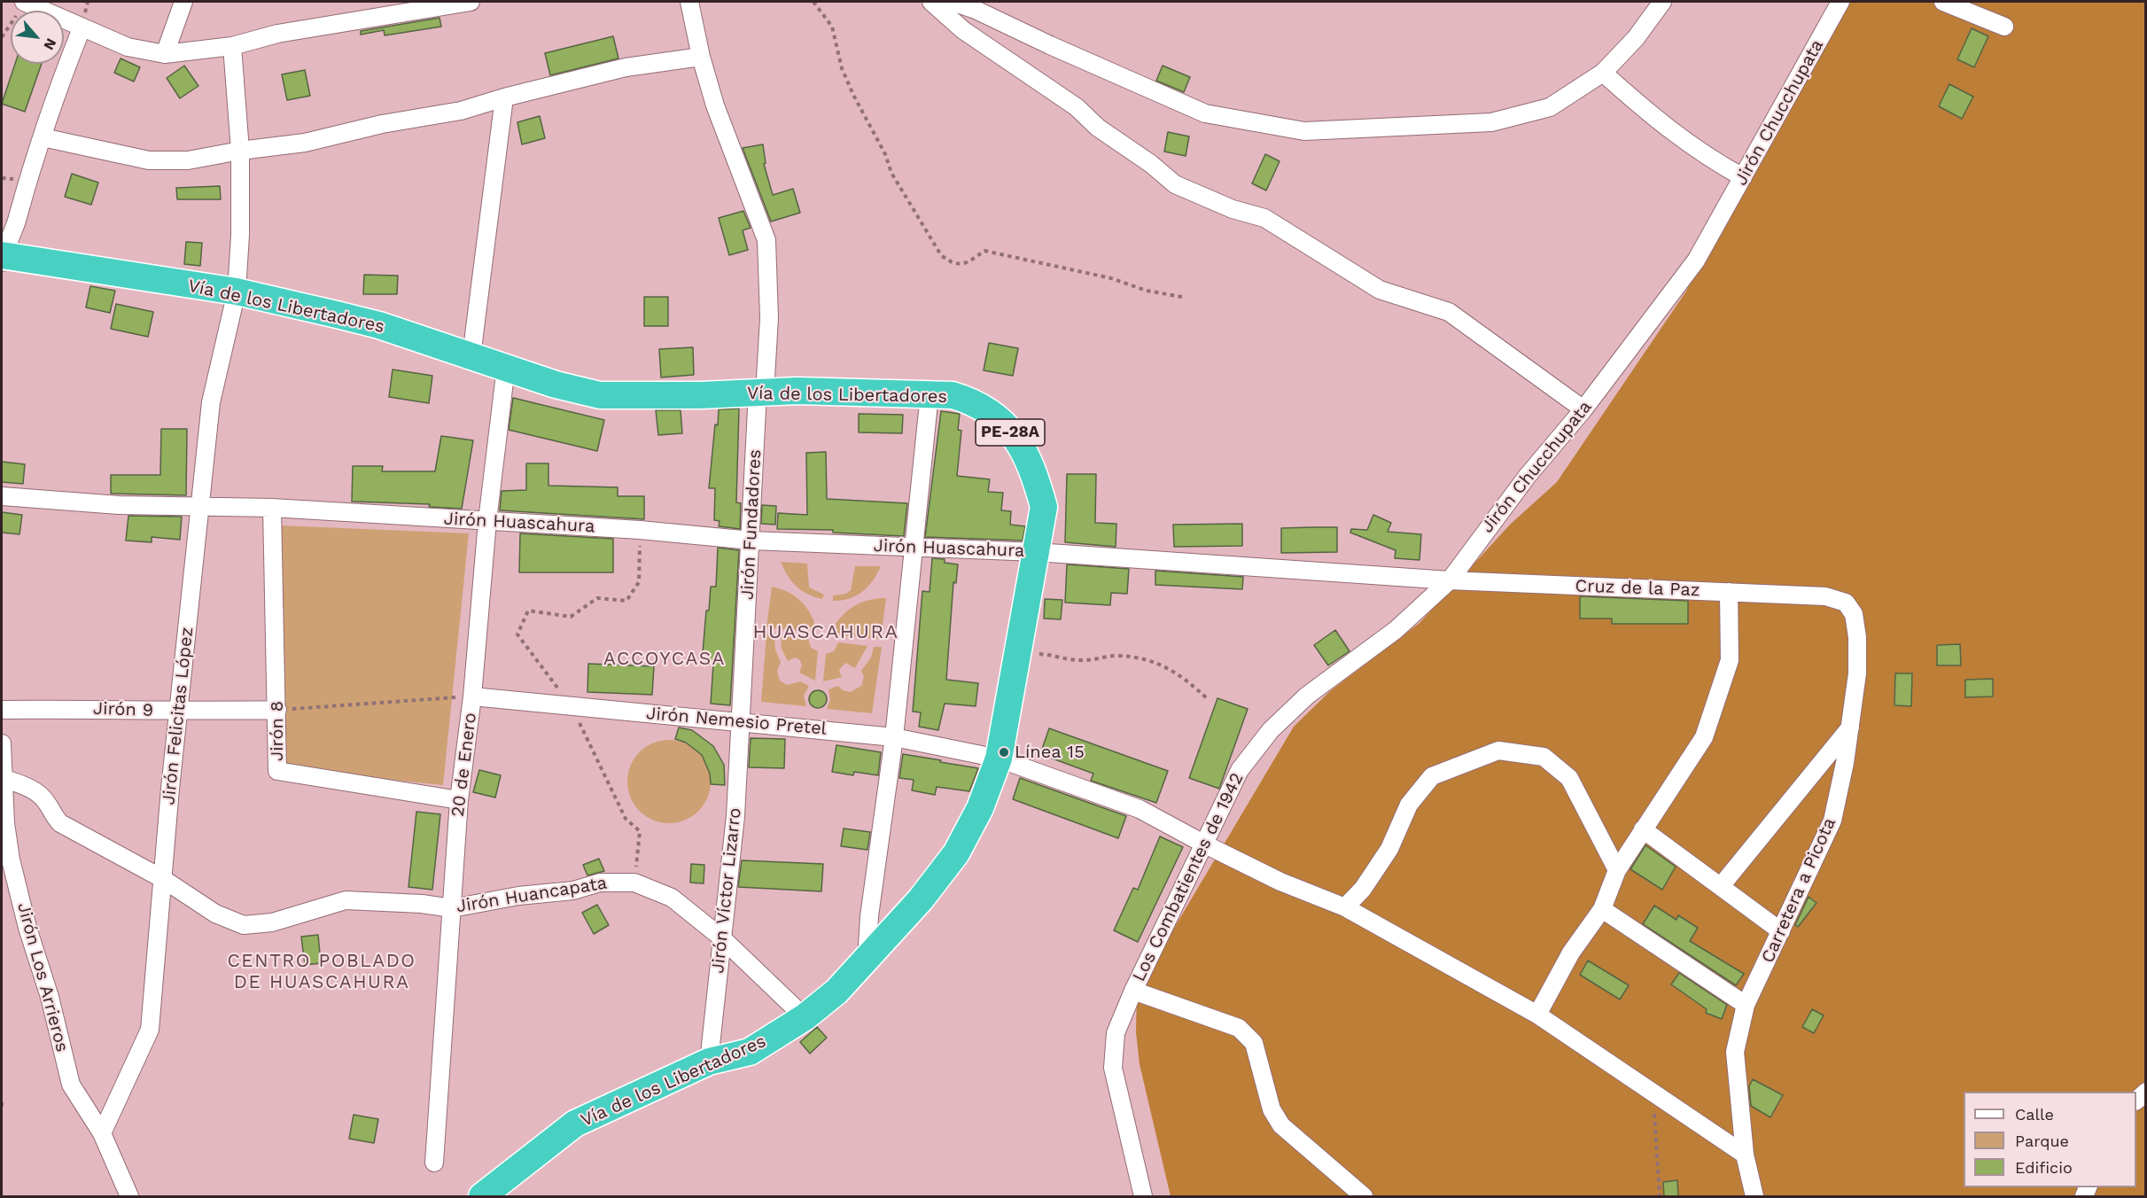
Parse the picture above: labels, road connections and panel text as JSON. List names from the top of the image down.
{
  "streets": {
    "highway": ["Vía de los Libertadores", "PE-28A"],
    "street": [
      "Jirón Chucchupata",
      "Jirón Huascahura",
      "Jirón Fundadores",
      "Cruz de la Paz",
      "Jirón 9",
      "Jirón Felicitas López",
      "Jirón Nemesio Pretel",
      "Jirón 8",
      "20 de Enero",
      "Los Combatientes de 1942",
      "Jirón Víctor Lizarro",
      "Carretera a Picota",
      "Jirón Huancapata",
      "Jirón Los Arrieros"
    ]
  },
  "crossings": [
    ["Jirón Chucchupata", "Cruz de la Paz"],
    ["Jirón Chucchupata", "Los Combatientes de 1942"],
    ["Vía de los Libertadores", "Jirón Huascahura"],
    ["Vía de los Libertadores", "Jirón Fundadores"],
    ["Vía de los Libertadores", "Jirón Felicitas López"],
    ["Vía de los Libertadores", "Jirón Nemesio Pretel"],
    ["Vía de los Libertadores", "20 de Enero"],
    ["Vía de los Libertadores", "Jirón Víctor Lizarro"],
    ["Vía de los Libertadores", "Jirón Huancapata"],
    ["Jirón Huascahura", "Jirón Fundadores"],
    ["Jirón Huascahura", "Jirón Felicitas López"],
    ["Jirón Huascahura", "Jirón 8"],
    ["Jirón Huascahura", "20 de Enero"],
    ["Jirón Fundadores", "Jirón Nemesio Pretel"],
    ["Jirón Fundadores", "Jirón Víctor Lizarro"],
    ["Cruz de la Paz", "Los Combatientes de 1942"],
    ["Cruz de la Paz", "Carretera a Picota"],
    ["Jirón 9", "Jirón Felicitas López"],
    ["Jirón 9", "Jirón 8"],
    ["Jirón Felicitas López", "Jirón Huancapata"],
    ["Jirón Felicitas López", "Jirón Los Arrieros"],
    ["Jirón Nemesio Pretel", "20 de Enero"],
    ["Jirón Nemesio Pretel", "Los Combatientes de 1942"],
    ["Jirón Nemesio Pretel", "Jirón Víctor Lizarro"],
    ["Jirón Nemesio Pretel", "Carretera a Picota"],
    ["Jirón 8", "20 de Enero"],
    ["20 de Enero", "Jirón Huancapata"],
    ["Jirón Víctor Lizarro", "Jirón Huancapata"],
    ["Jirón Huancapata", "Jirón Los Arrieros"]
  ],
  "districts": ["HUASCAHURA", "ACCOYCASA", "CENTRO POBLADO DE HUASCAHURA"],
  "places": ["Línea 15"],
  "legend": ["Calle", "Parque", "Edificio"],
  "north": "bottom right"
}
